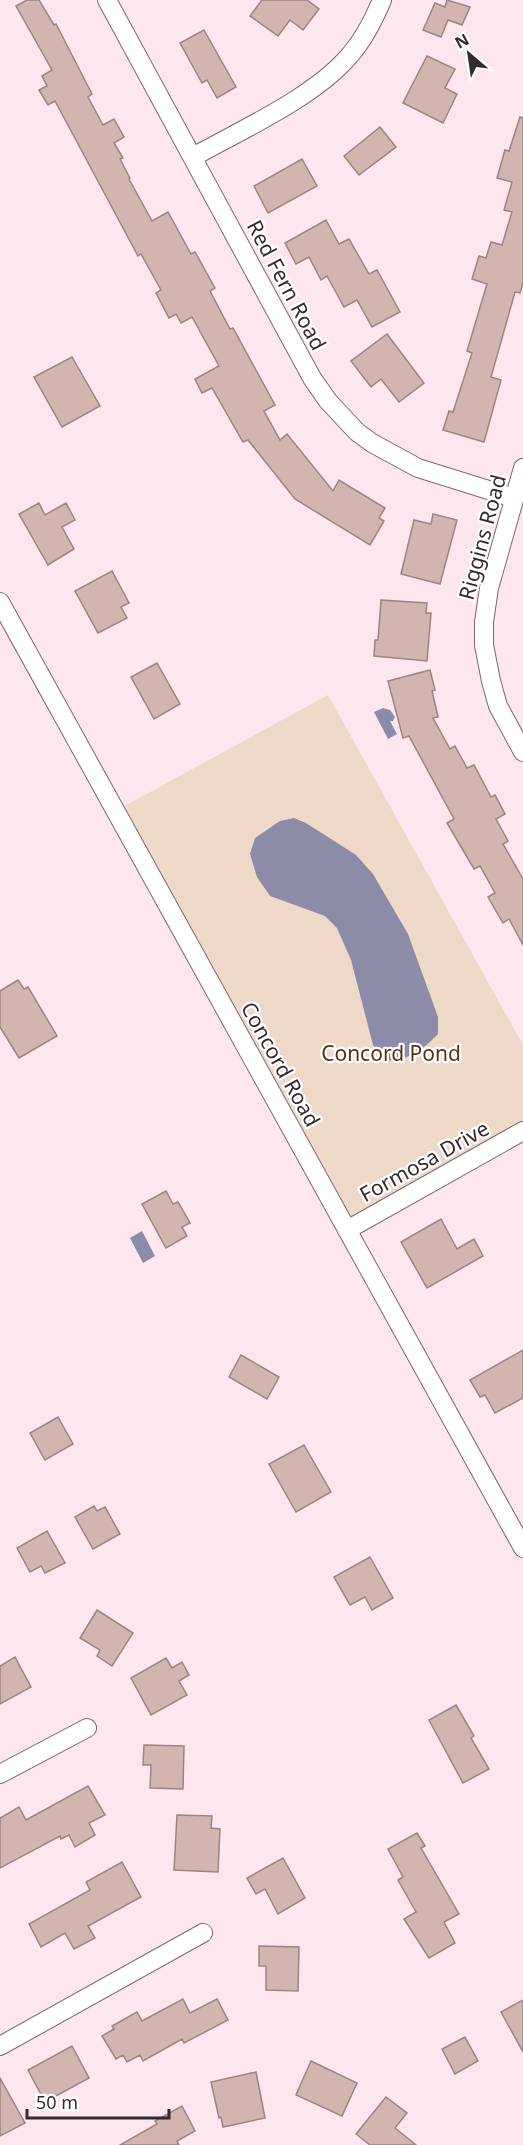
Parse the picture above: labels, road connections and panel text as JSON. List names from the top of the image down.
{
  "streets": {
    "street": [
      "Red Fern Road",
      "Riggins Road",
      "Concord Road",
      "Formosa Drive"
    ]
  },
  "crossings": [
    ["Red Fern Road", "Riggins Road"],
    ["Concord Road", "Formosa Drive"]
  ],
  "parks": ["Concord Pond"],
  "scale_bar": "50 m",
  "north": "top left"
}
